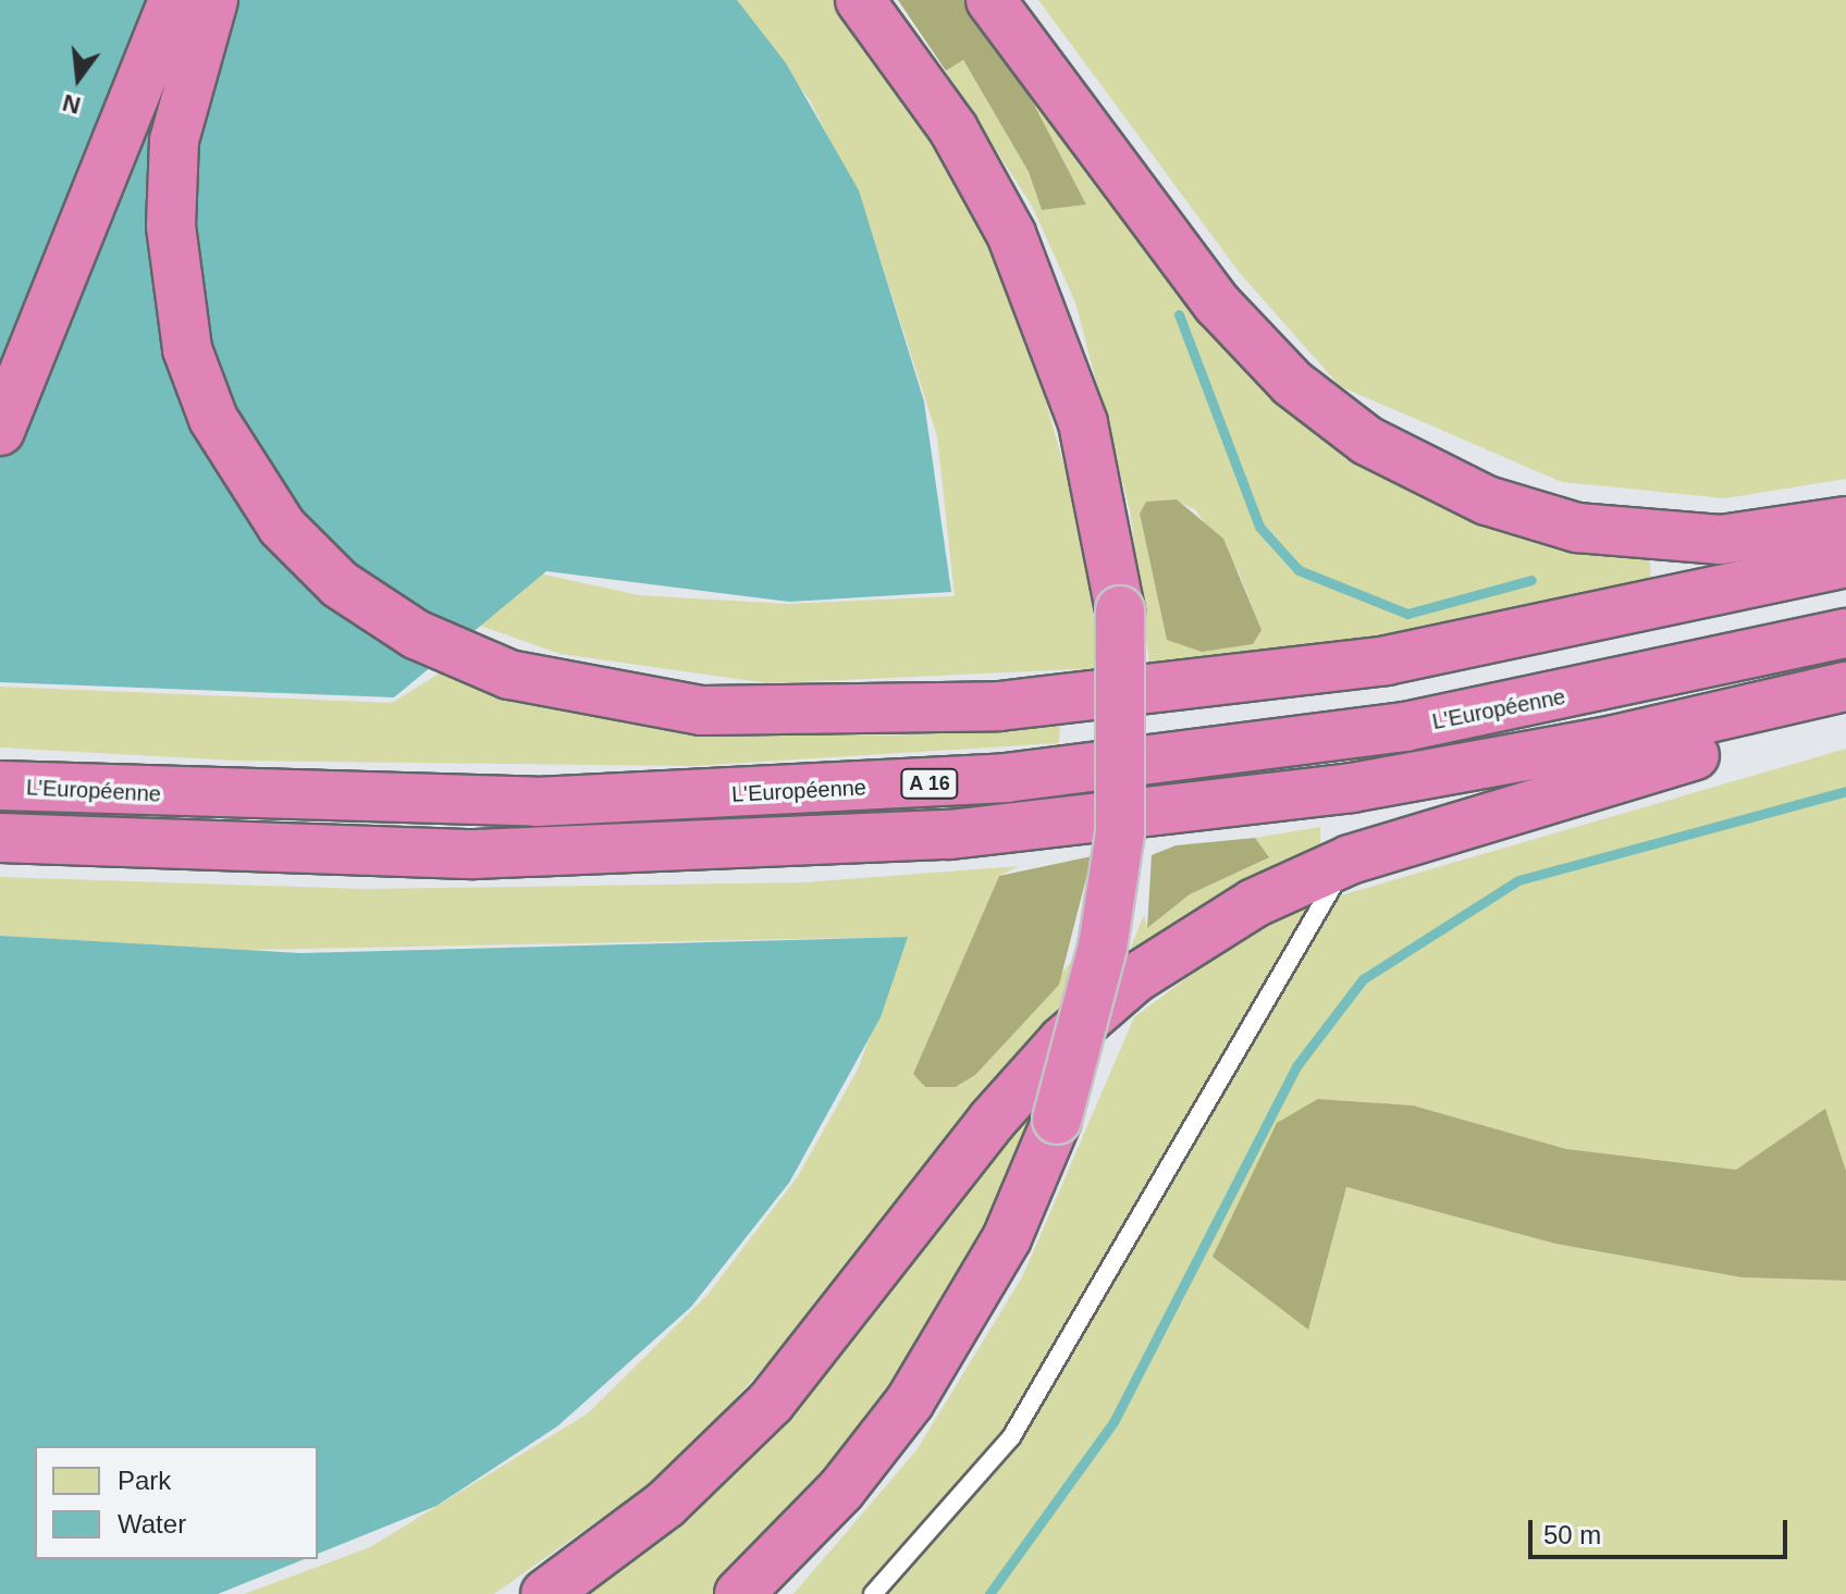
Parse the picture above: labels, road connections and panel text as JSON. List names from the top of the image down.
{
  "streets": {
    "highway": ["L'Européenne", "A 16"]
  },
  "legend": ["Park", "Water"],
  "scale_bar": "50 m",
  "north": "bottom"
}
